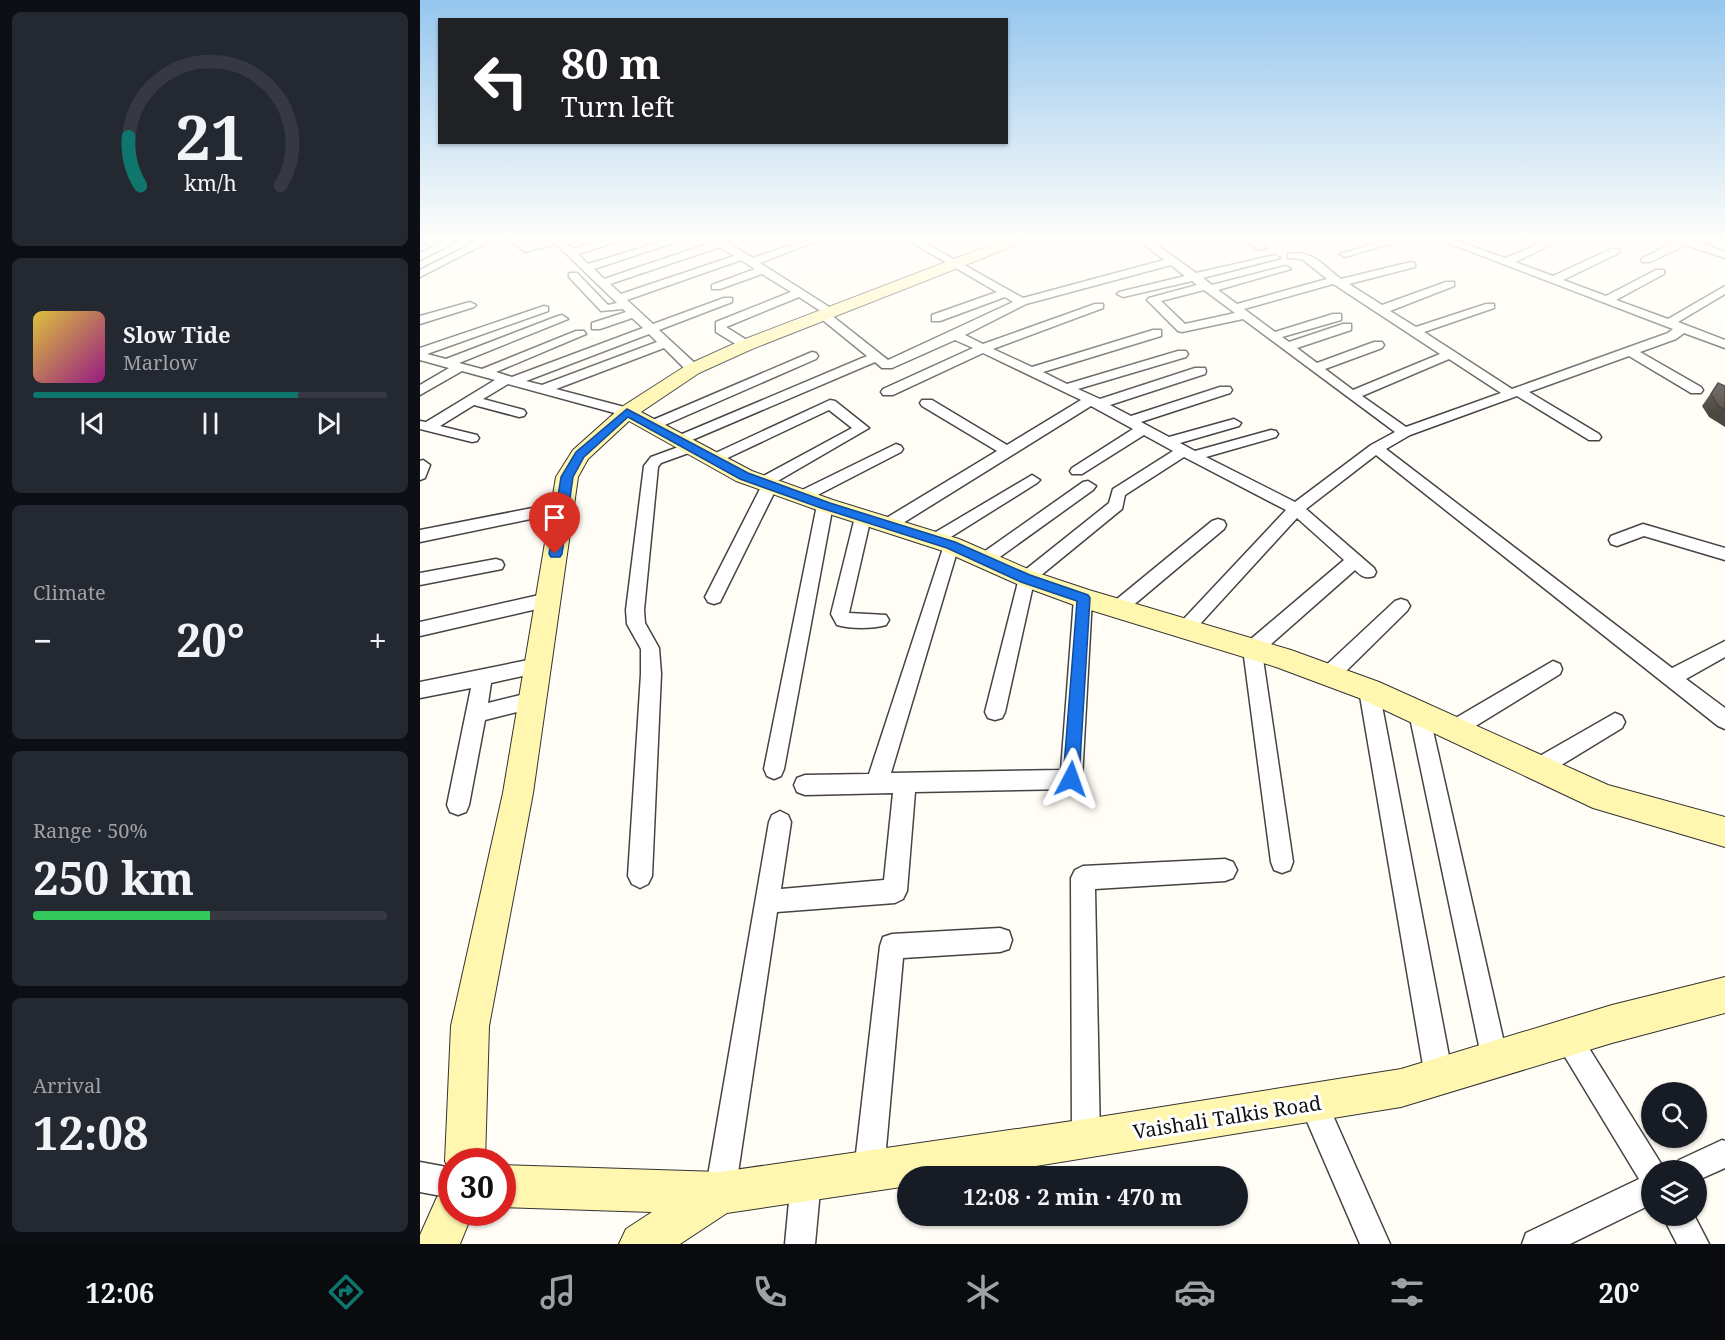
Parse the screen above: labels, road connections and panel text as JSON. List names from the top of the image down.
{
  "streets": {
    "main road": ["Vaishali Talkis Road"]
  },
  "page": {
    "turn": ["80 m", "Turn left"],
    "song": ["Slow Tide", "Marlow"],
    "tile": [
      "Climate",
      ["Range · 50%", "250 km"],
      ["Arrival", "12:08"]
    ],
    "heat": ["−", "20°", "+"],
    "limit": "30",
    "trip": "12:08 · 2 min · 470 m",
    "tabs": ["12:06", "20°"],
    "gauge": ["21", "km/h"]
  }
}
